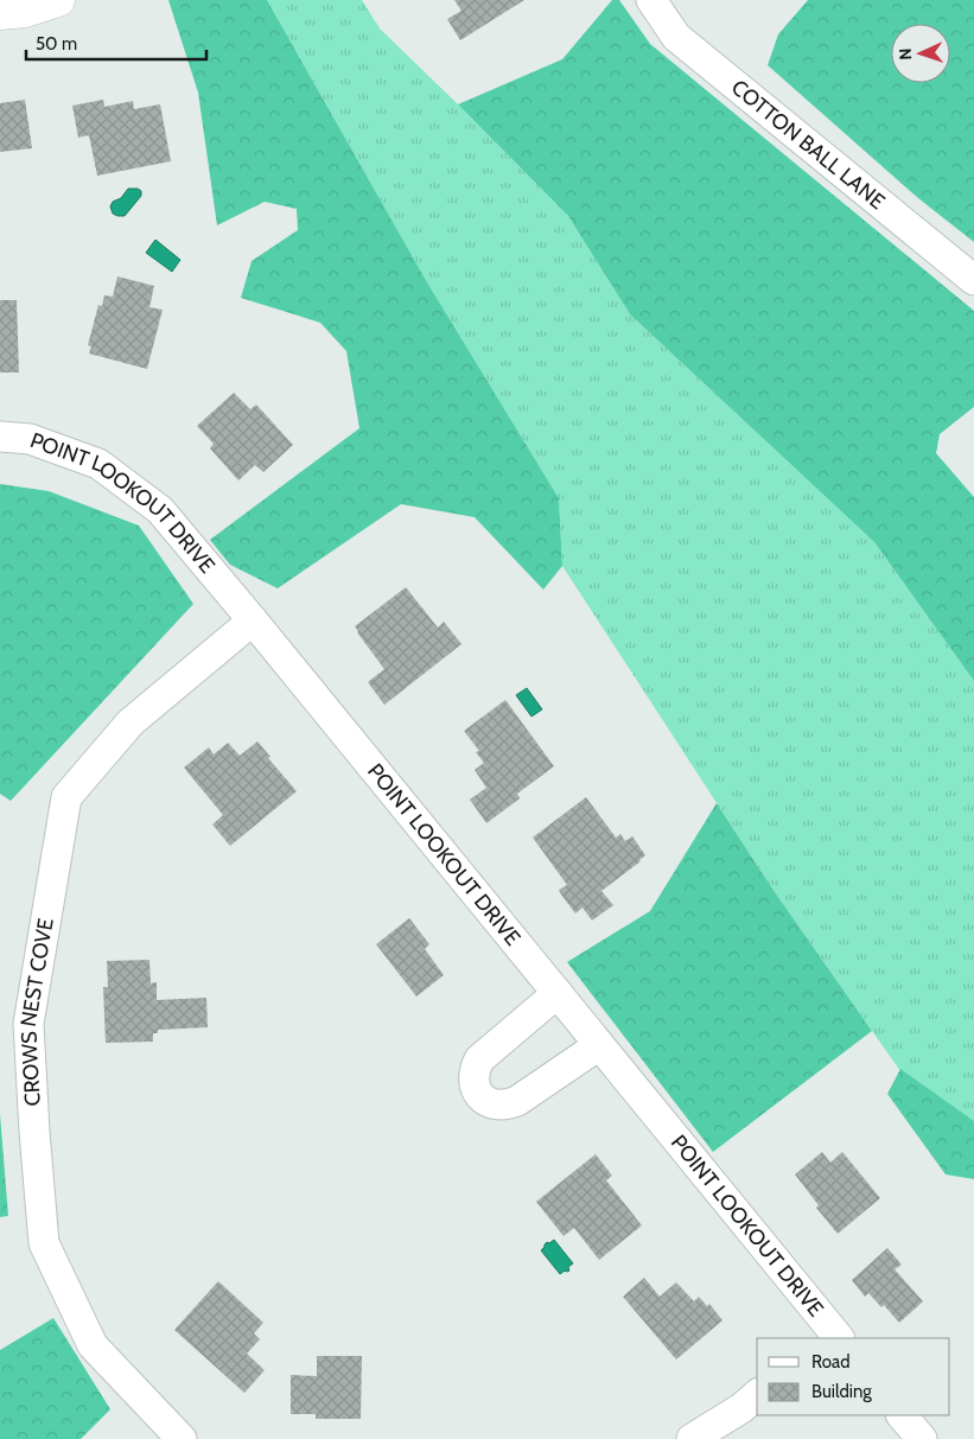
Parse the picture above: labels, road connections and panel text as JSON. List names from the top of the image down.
{
  "streets": {
    "street": ["COTTON BALL LANE", "POINT LOOKOUT DRIVE", "CROWS NEST COVE"]
  },
  "crossings": [
    ["POINT LOOKOUT DRIVE", "CROWS NEST COVE"]
  ],
  "legend": ["Road", "Building"],
  "scale_bar": "50 m",
  "north": "left"
}
